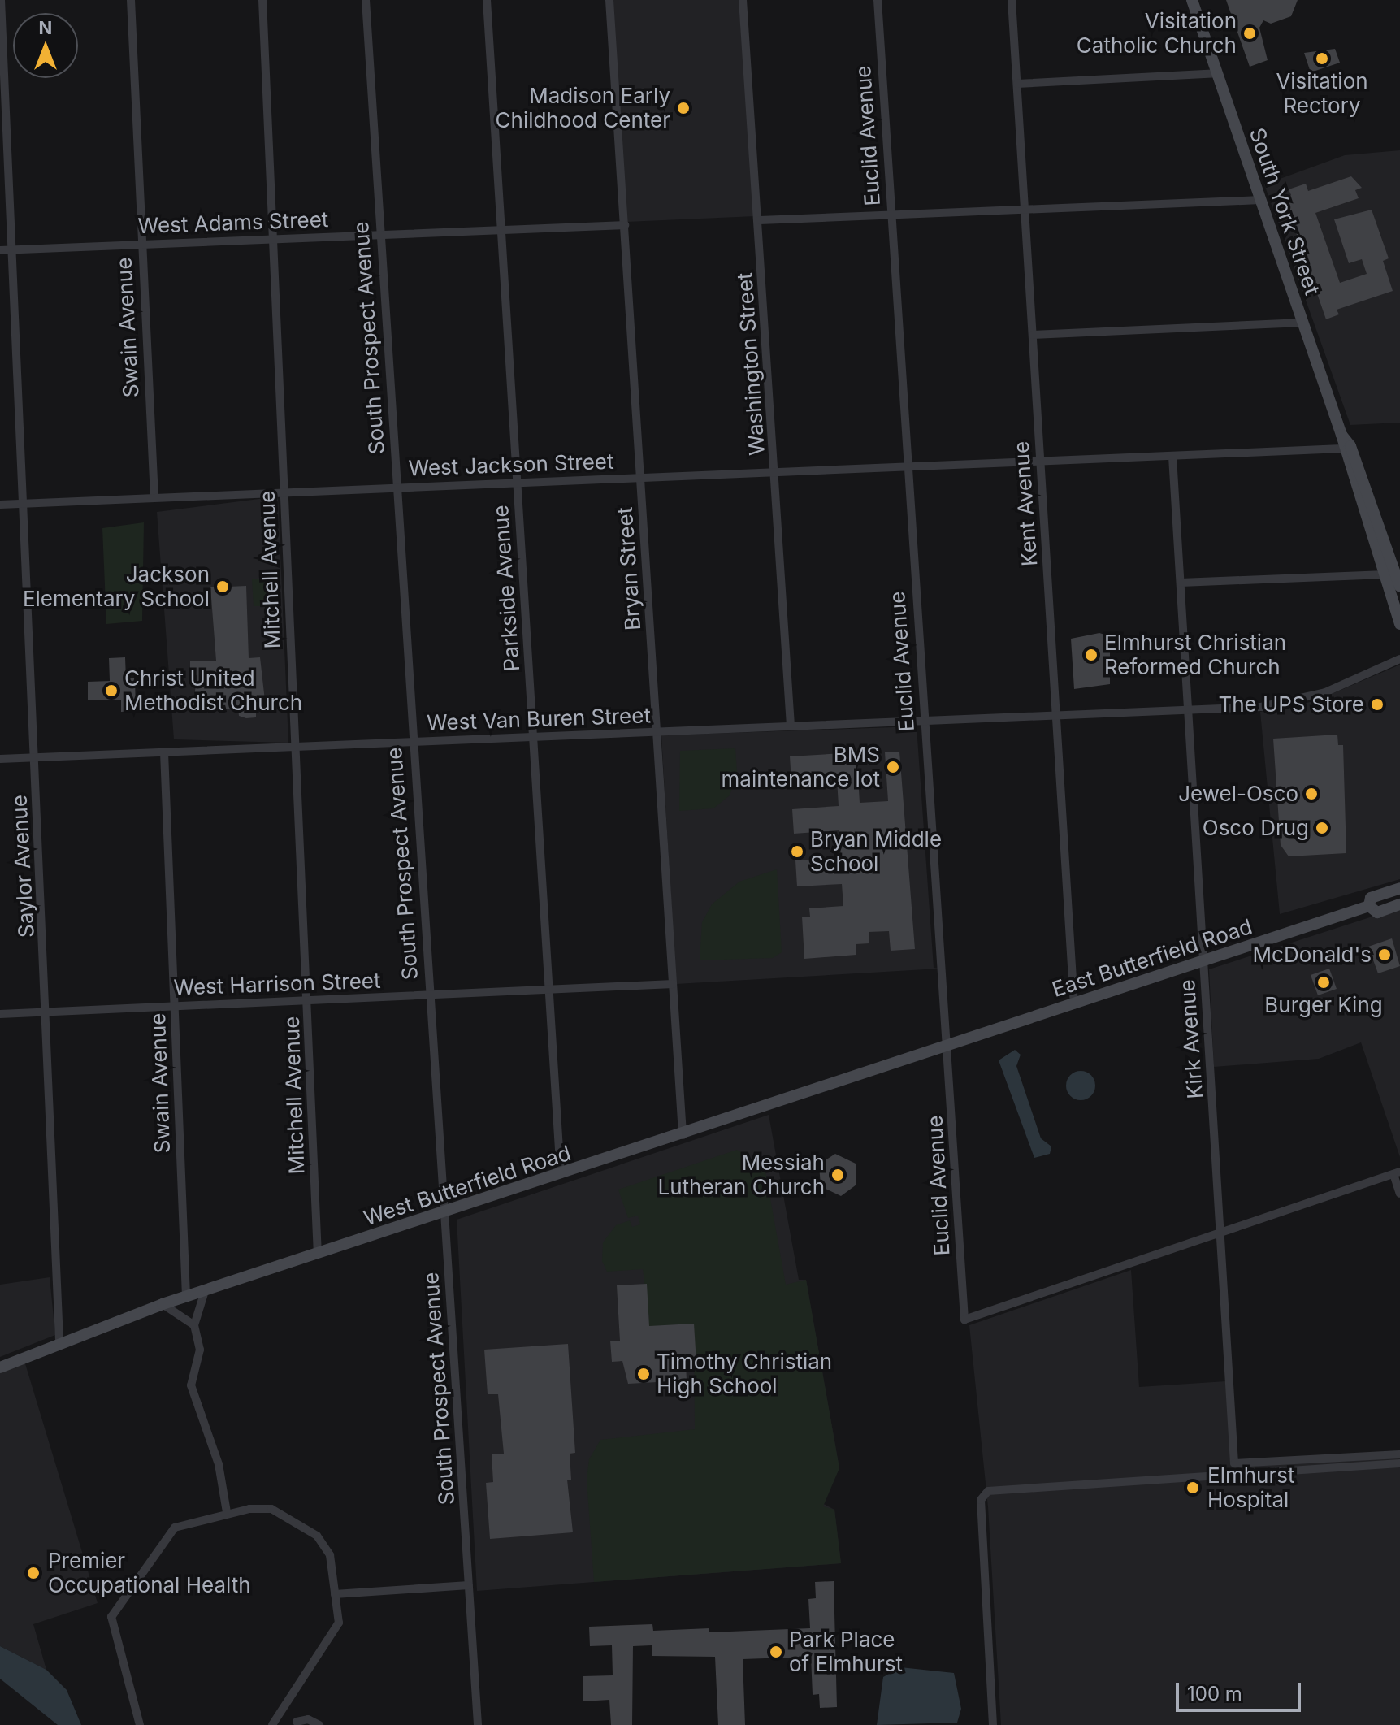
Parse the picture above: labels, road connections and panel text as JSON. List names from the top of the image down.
{
  "streets": {
    "main road": ["South York Street", "East Butterfield Road", "West Butterfield Road"],
    "street": [
      "Euclid Avenue",
      "West Adams Street",
      "Swain Avenue",
      "South Prospect Avenue",
      "Washington Street",
      "West Jackson Street",
      "Kent Avenue",
      "Bryan Street",
      "Mitchell Avenue",
      "Parkside Avenue",
      "West Van Buren Street",
      "Saylor Avenue",
      "West Harrison Street",
      "Kirk Avenue"
    ]
  },
  "crossings": [
    ["Euclid Avenue", "West Jackson Street"],
    ["Euclid Avenue", "West Van Buren Street"],
    ["Euclid Avenue", "East Butterfield Road"],
    ["Euclid Avenue", "Kirk Avenue"],
    ["Euclid Avenue", "West Butterfield Road"],
    ["South York Street", "West Jackson Street"],
    ["West Adams Street", "Swain Avenue"],
    ["West Adams Street", "South Prospect Avenue"],
    ["West Adams Street", "Bryan Street"],
    ["West Adams Street", "Mitchell Avenue"],
    ["West Adams Street", "Parkside Avenue"],
    ["West Adams Street", "Saylor Avenue"],
    ["Swain Avenue", "West Jackson Street"],
    ["Swain Avenue", "West Van Buren Street"],
    ["Swain Avenue", "West Harrison Street"],
    ["Swain Avenue", "West Butterfield Road"],
    ["South Prospect Avenue", "West Jackson Street"],
    ["South Prospect Avenue", "West Van Buren Street"],
    ["South Prospect Avenue", "West Harrison Street"],
    ["South Prospect Avenue", "West Butterfield Road"],
    ["Washington Street", "West Jackson Street"],
    ["Washington Street", "West Van Buren Street"],
    ["West Jackson Street", "Kent Avenue"],
    ["West Jackson Street", "Bryan Street"],
    ["West Jackson Street", "Mitchell Avenue"],
    ["West Jackson Street", "Parkside Avenue"],
    ["West Jackson Street", "Saylor Avenue"],
    ["West Jackson Street", "Kirk Avenue"],
    ["Kent Avenue", "West Van Buren Street"],
    ["Kent Avenue", "East Butterfield Road"],
    ["Bryan Street", "West Van Buren Street"],
    ["Bryan Street", "West Harrison Street"],
    ["Bryan Street", "West Butterfield Road"],
    ["Mitchell Avenue", "West Van Buren Street"],
    ["Mitchell Avenue", "West Harrison Street"],
    ["Mitchell Avenue", "West Butterfield Road"],
    ["Parkside Avenue", "West Van Buren Street"],
    ["Parkside Avenue", "West Harrison Street"],
    ["Parkside Avenue", "West Butterfield Road"],
    ["West Van Buren Street", "Saylor Avenue"],
    ["West Van Buren Street", "Kirk Avenue"],
    ["Saylor Avenue", "West Harrison Street"],
    ["Saylor Avenue", "West Butterfield Road"],
    ["East Butterfield Road", "Kirk Avenue"],
    ["East Butterfield Road", "West Butterfield Road"]
  ],
  "places": [
    "Visitation Catholic Church",
    "Visitation Rectory",
    "Madison Early Childhood Center",
    "Jackson Elementary School",
    "Elmhurst Christian Reformed Church",
    "Christ United Methodist Church",
    "The UPS Store",
    "BMS maintenance lot",
    "Jewel-Osco",
    "Osco Drug",
    "Bryan Middle School",
    "McDonald's",
    "Burger King",
    "Messiah Lutheran Church",
    "Timothy Christian High School",
    "Elmhurst Hospital",
    "Premier Occupational Health",
    "Park Place of Elmhurst"
  ],
  "scale_bar": "100 m",
  "north": "top"
}
